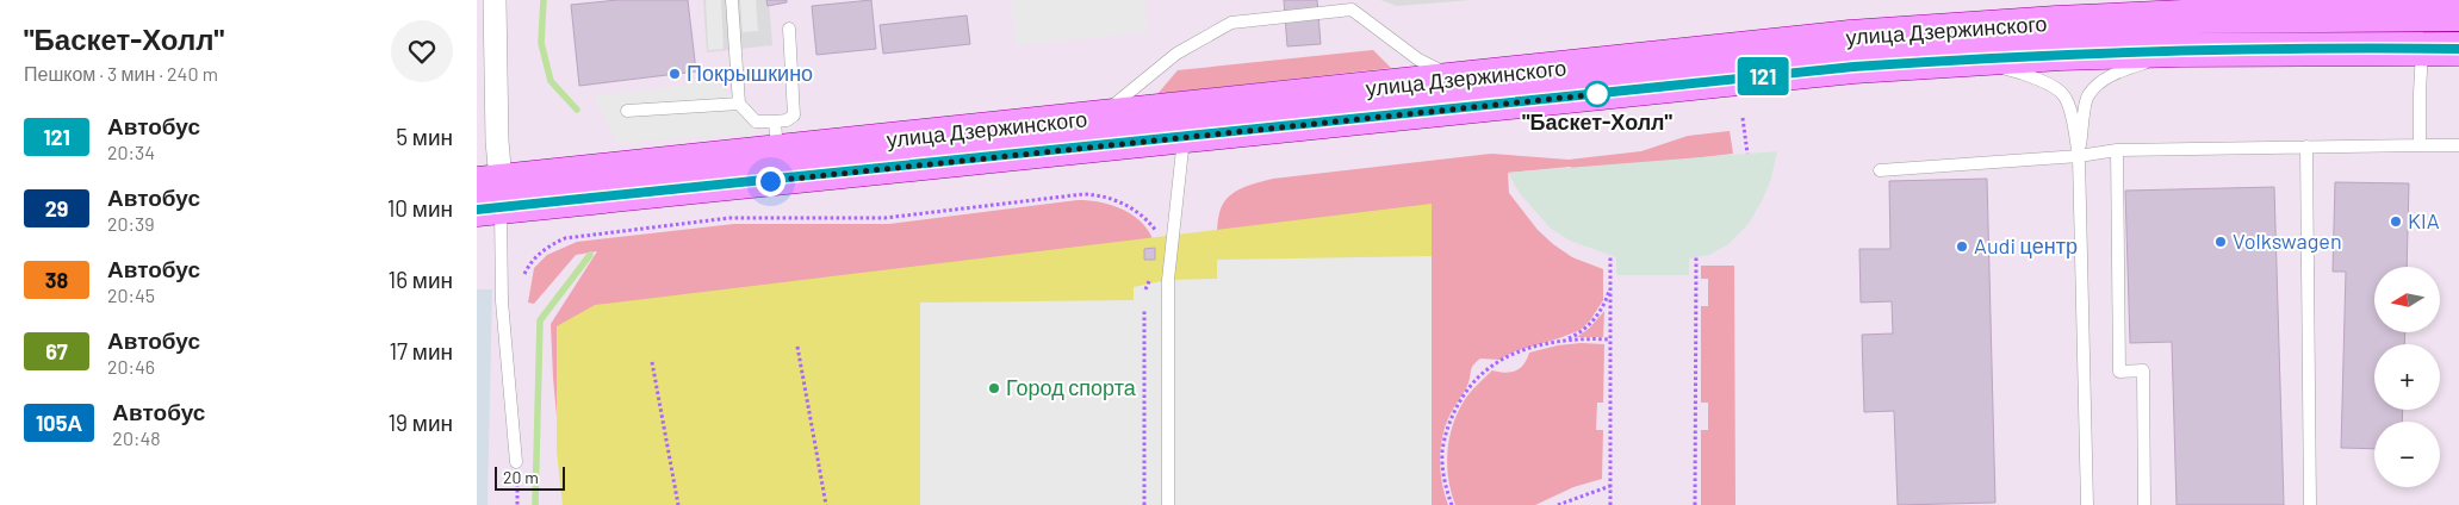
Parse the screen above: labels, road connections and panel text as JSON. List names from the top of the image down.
{
  "streets": {
    "main road": ["улица Дзержинского"]
  },
  "places": [
    "Покрышкино",
    "\"Баскет-Холл\"",
    "KIA",
    "Volkswagen",
    "Audi центр",
    "Город спорта"
  ],
  "lines": ["bus line 121"],
  "scale_bar": "20 m",
  "north": "left",
  "page": {
    "heading": ["\"Баскет-Холл\"", "Пешком · 3 мин · 240 m"],
    "on_map": "121",
    "list": [
      {
        "mark": "121",
        "name": "Автобус",
        "note": "20:34",
        "value": "5 мин"
      },
      {
        "mark": "29",
        "name": "Автобус",
        "note": "20:39",
        "value": "10 мин"
      },
      {
        "mark": "38",
        "name": "Автобус",
        "note": "20:45",
        "value": "16 мин"
      },
      {
        "mark": "67",
        "name": "Автобус",
        "note": "20:46",
        "value": "17 мин"
      },
      {
        "mark": "105А",
        "name": "Автобус",
        "note": "20:48",
        "value": "19 мин"
      }
    ],
    "map_buttons": ["+", "−"],
    "scale": "20 m"
  }
}
